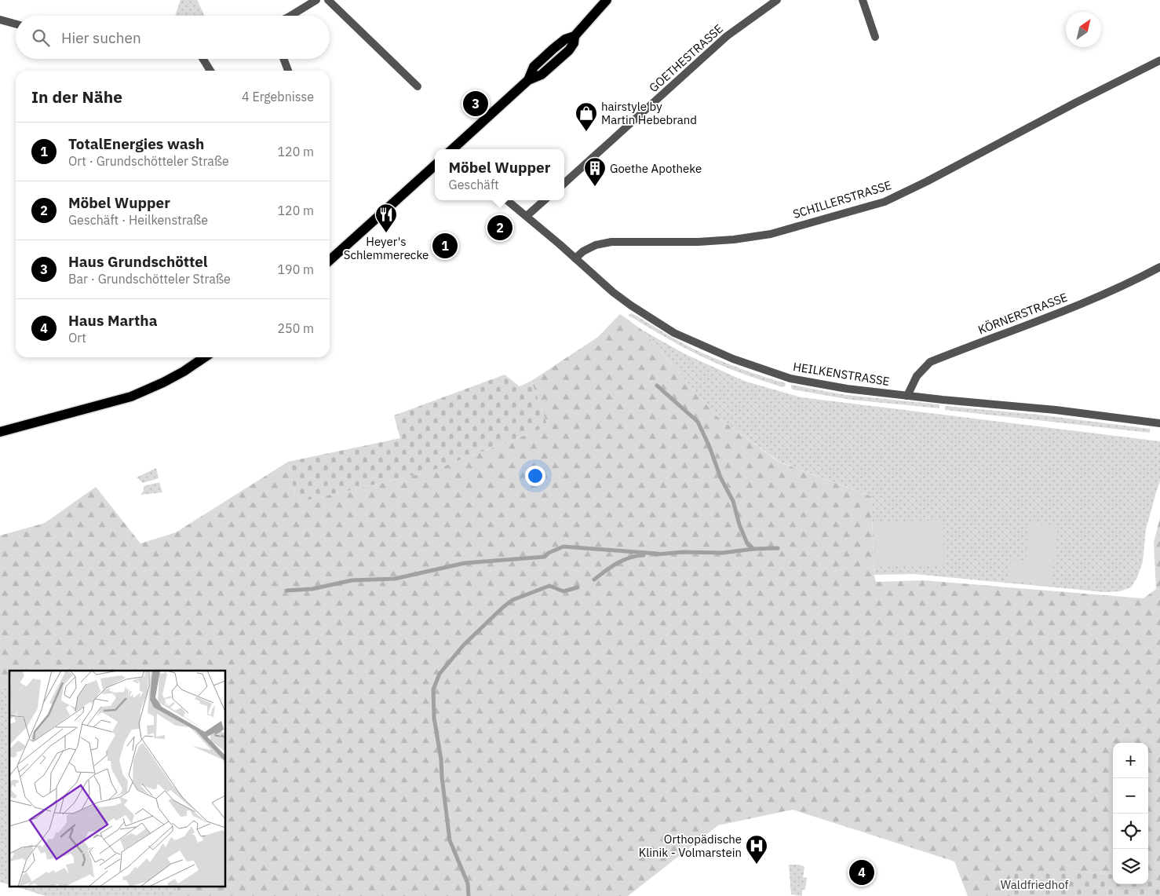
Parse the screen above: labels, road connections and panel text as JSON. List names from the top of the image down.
{
  "streets": {
    "street": [
      "GOETHESTRASSE",
      "SCHILLERSTRASSE",
      "KÖRNERSTRASSE",
      "HEILKENSTRASSE"
    ]
  },
  "crossings": [
    ["SCHILLERSTRASSE", "HEILKENSTRASSE"],
    ["KÖRNERSTRASSE", "HEILKENSTRASSE"]
  ],
  "parks": ["Waldfriedhof"],
  "places": {
    "shop": ["hairstyle by Martin Hebebrand"],
    "building": ["Goethe Apotheke"],
    "restaurant": ["Heyer's Schlemmerecke"],
    "hospital": ["Orthopädische Klinik - Volmarstein"]
  },
  "north": "top right",
  "page": {
    "search": "Hier suchen",
    "heading": ["In der Nähe", "4 Ergebnisse"],
    "pins": [
      "3",
      "2",
      "1",
      "4"
    ],
    "list": [
      {
        "mark": "1",
        "name": "TotalEnergies wash",
        "note": "Ort · Grundschötteler Straße",
        "value": "120 m"
      },
      {
        "mark": "2",
        "name": "Möbel Wupper",
        "note": "Geschäft · Heilkenstraße",
        "value": "120 m"
      },
      {
        "mark": "3",
        "name": "Haus Grundschöttel",
        "note": "Bar · Grundschötteler Straße",
        "value": "190 m"
      },
      {
        "mark": "4",
        "name": "Haus Martha",
        "note": "Ort",
        "value": "250 m"
      }
    ],
    "popup": ["Möbel Wupper", "Geschäft"],
    "map_buttons": ["+", "−"]
  }
}
